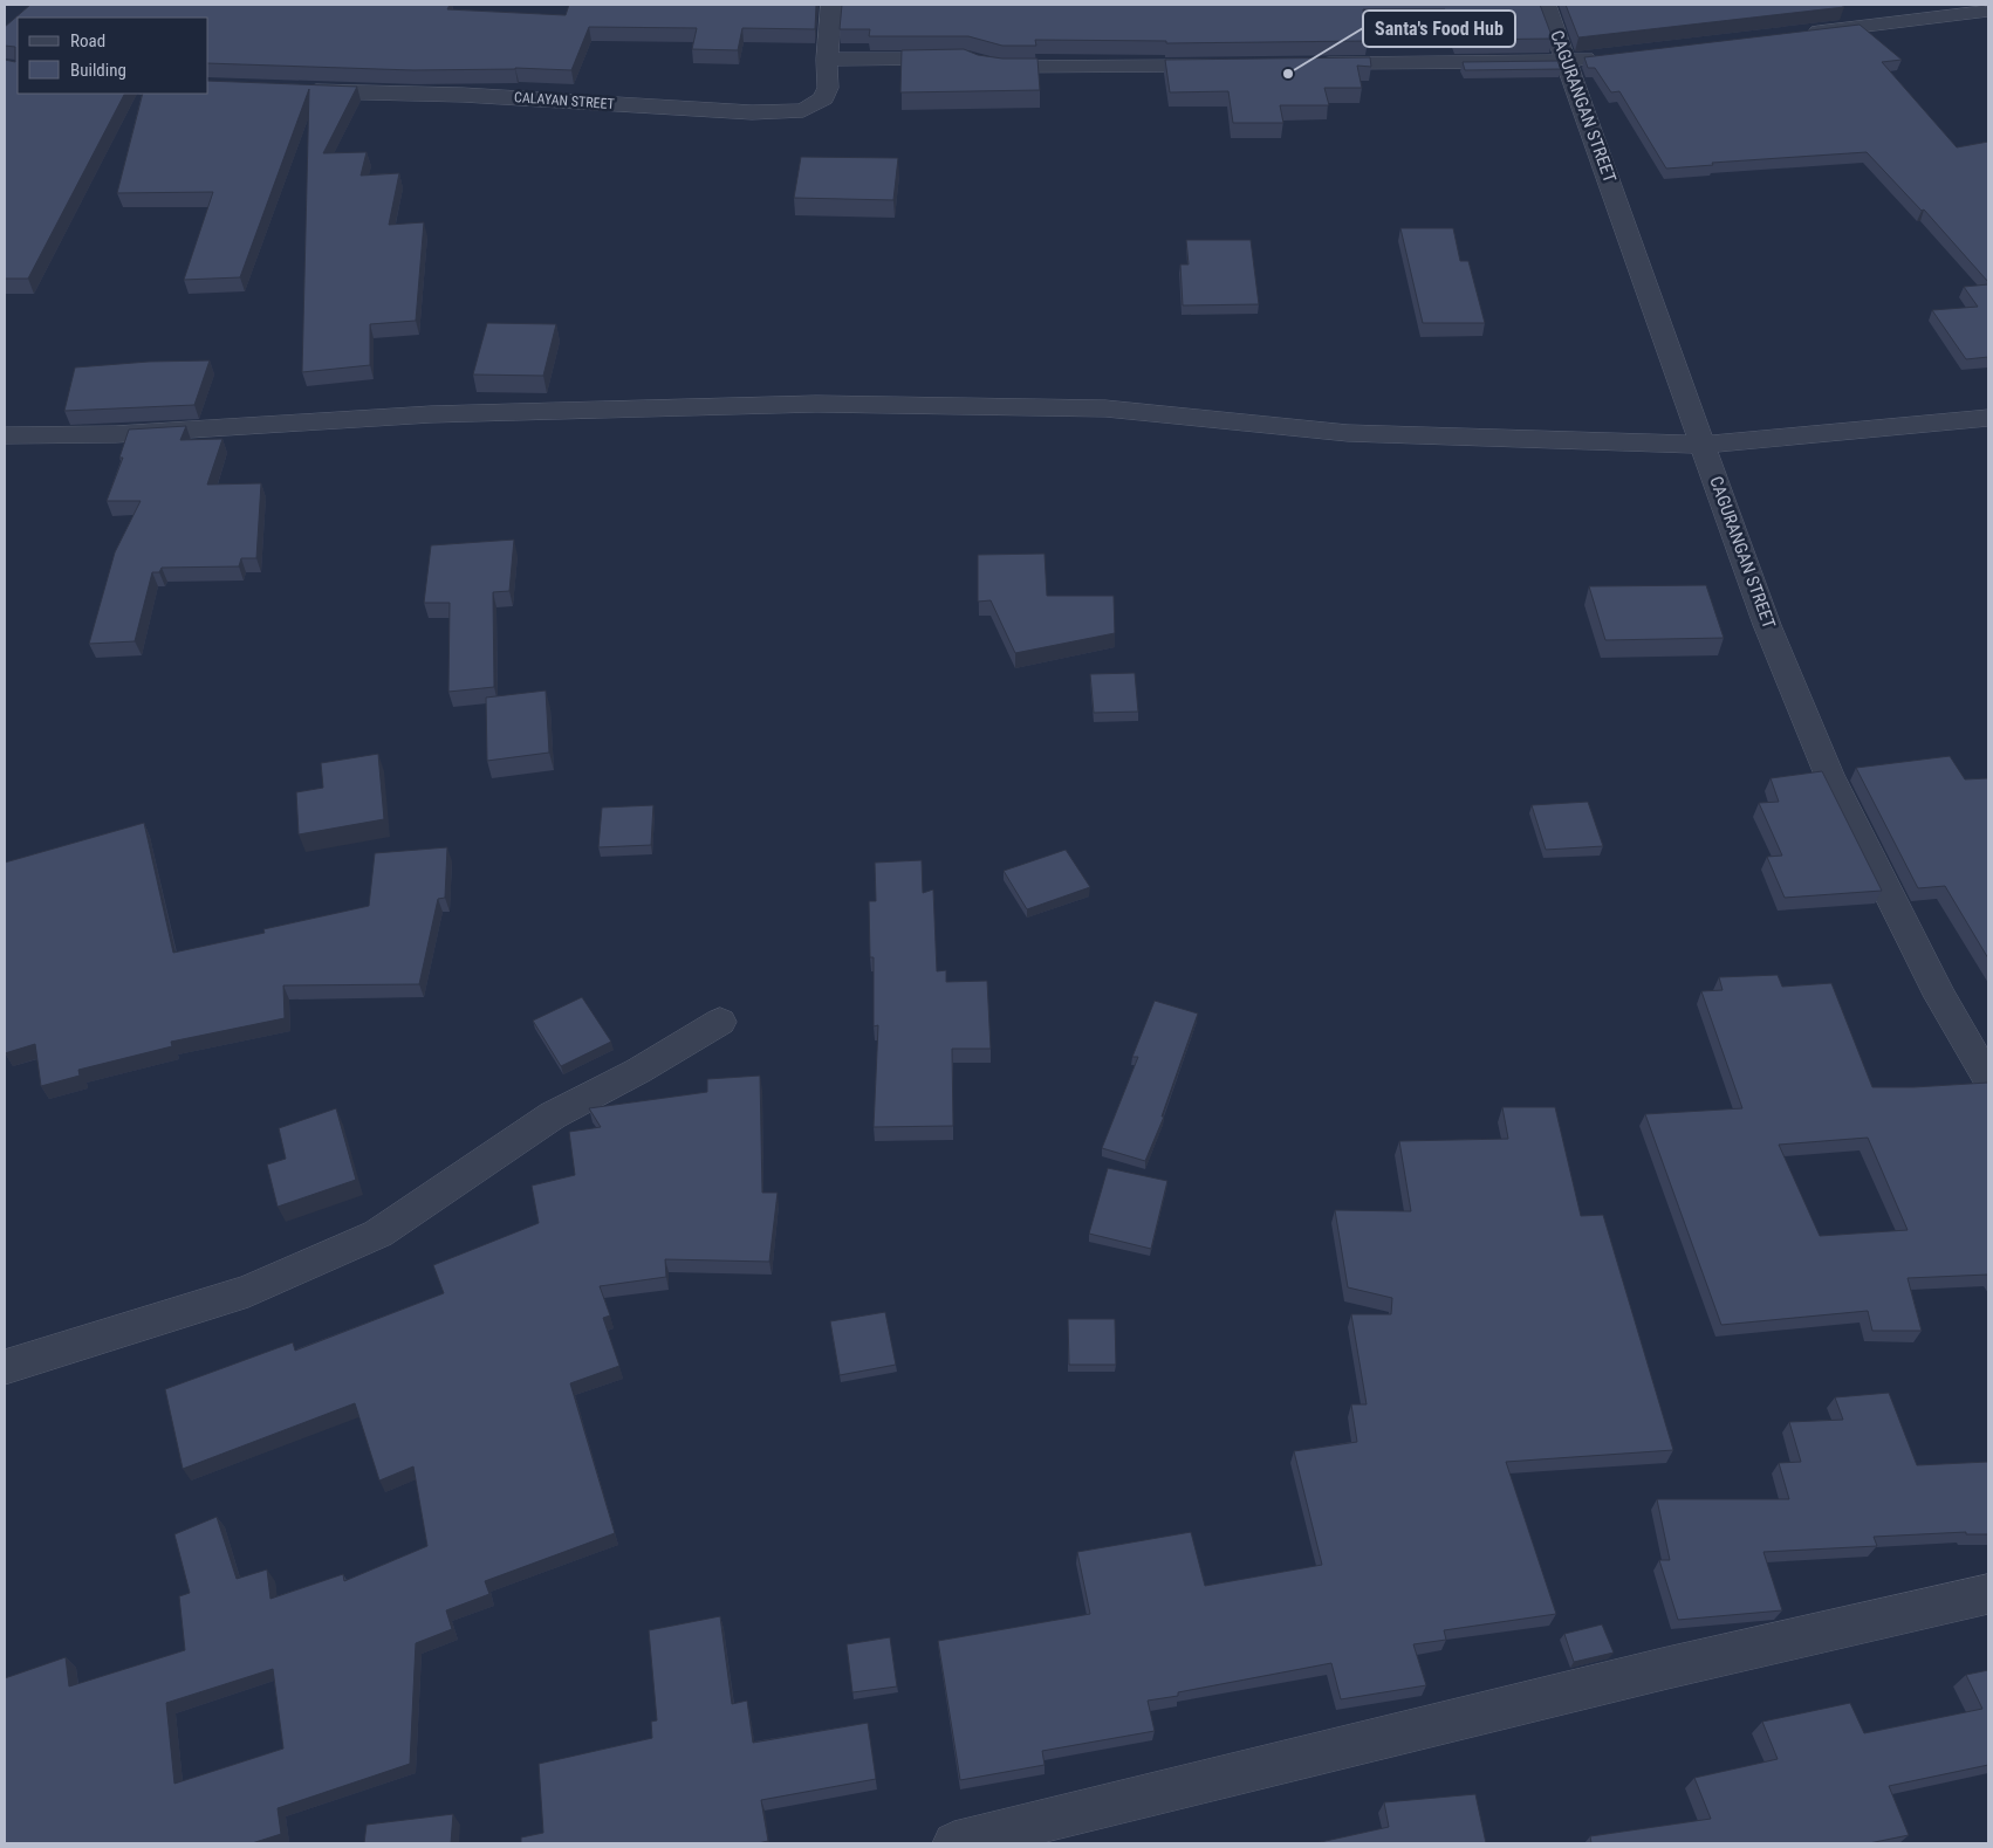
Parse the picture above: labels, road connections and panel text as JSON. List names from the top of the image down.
{
  "streets": {
    "street": ["CALAYAN STREET", "CAGURANGAN STREET"]
  },
  "places": ["Santa's Food Hub"],
  "legend": ["Road", "Building"]
}
